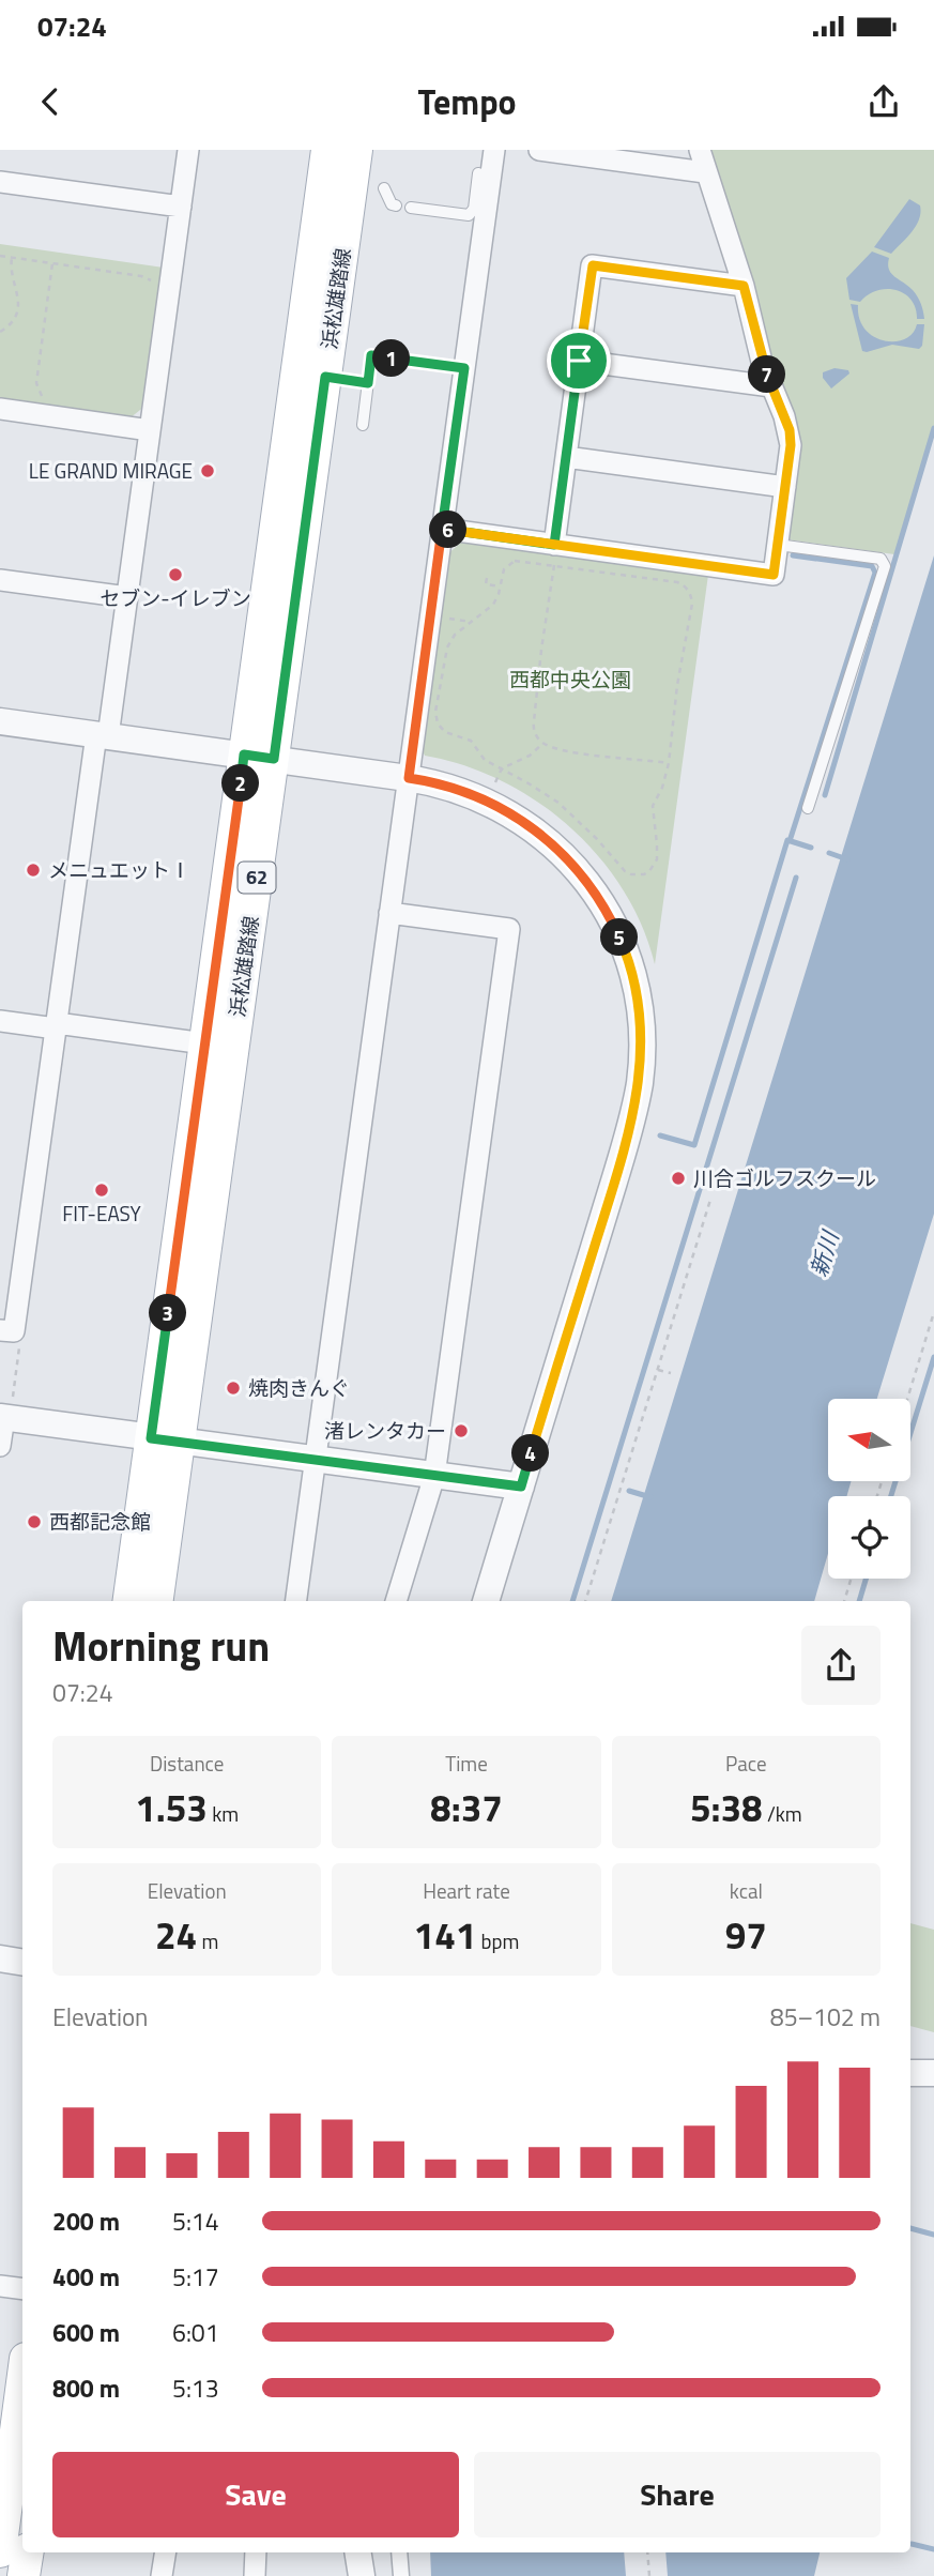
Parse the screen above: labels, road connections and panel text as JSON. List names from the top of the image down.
{
  "streets": {
    "main road": ["浜松雄踏線", "62"]
  },
  "water": ["新川"],
  "parks": ["西都中央公園"],
  "places": [
    "LE GRAND MIRAGE",
    "セブン-イレブン",
    "メニュエットⅠ",
    "川合ゴルフスクール",
    "FIT-EASY",
    "焼肉きんぐ",
    "渚レンタカー",
    "西都記念館"
  ],
  "north": "left",
  "page": {
    "status": "07:24",
    "header": "Tempo",
    "pins": [
      "1",
      "7",
      "6",
      "2",
      "5",
      "3",
      "4"
    ],
    "heading": ["Morning run", "07:24"],
    "stats": [
      ["Distance", "1.53 km"],
      ["Time", "8:37"],
      ["Pace", "5:38 /km"],
      ["Elevation", "24 m"],
      ["Heart rate", "141 bpm"],
      ["kcal", "97"]
    ],
    "chart": ["Elevation", "85–102 m"],
    "list": [
      {
        "name": "200 m",
        "note": "5:14"
      },
      {
        "name": "400 m",
        "note": "5:17"
      },
      {
        "name": "600 m",
        "note": "6:01"
      },
      {
        "name": "800 m",
        "note": "5:13"
      }
    ],
    "buttons": ["Save", "Share"]
  }
}
